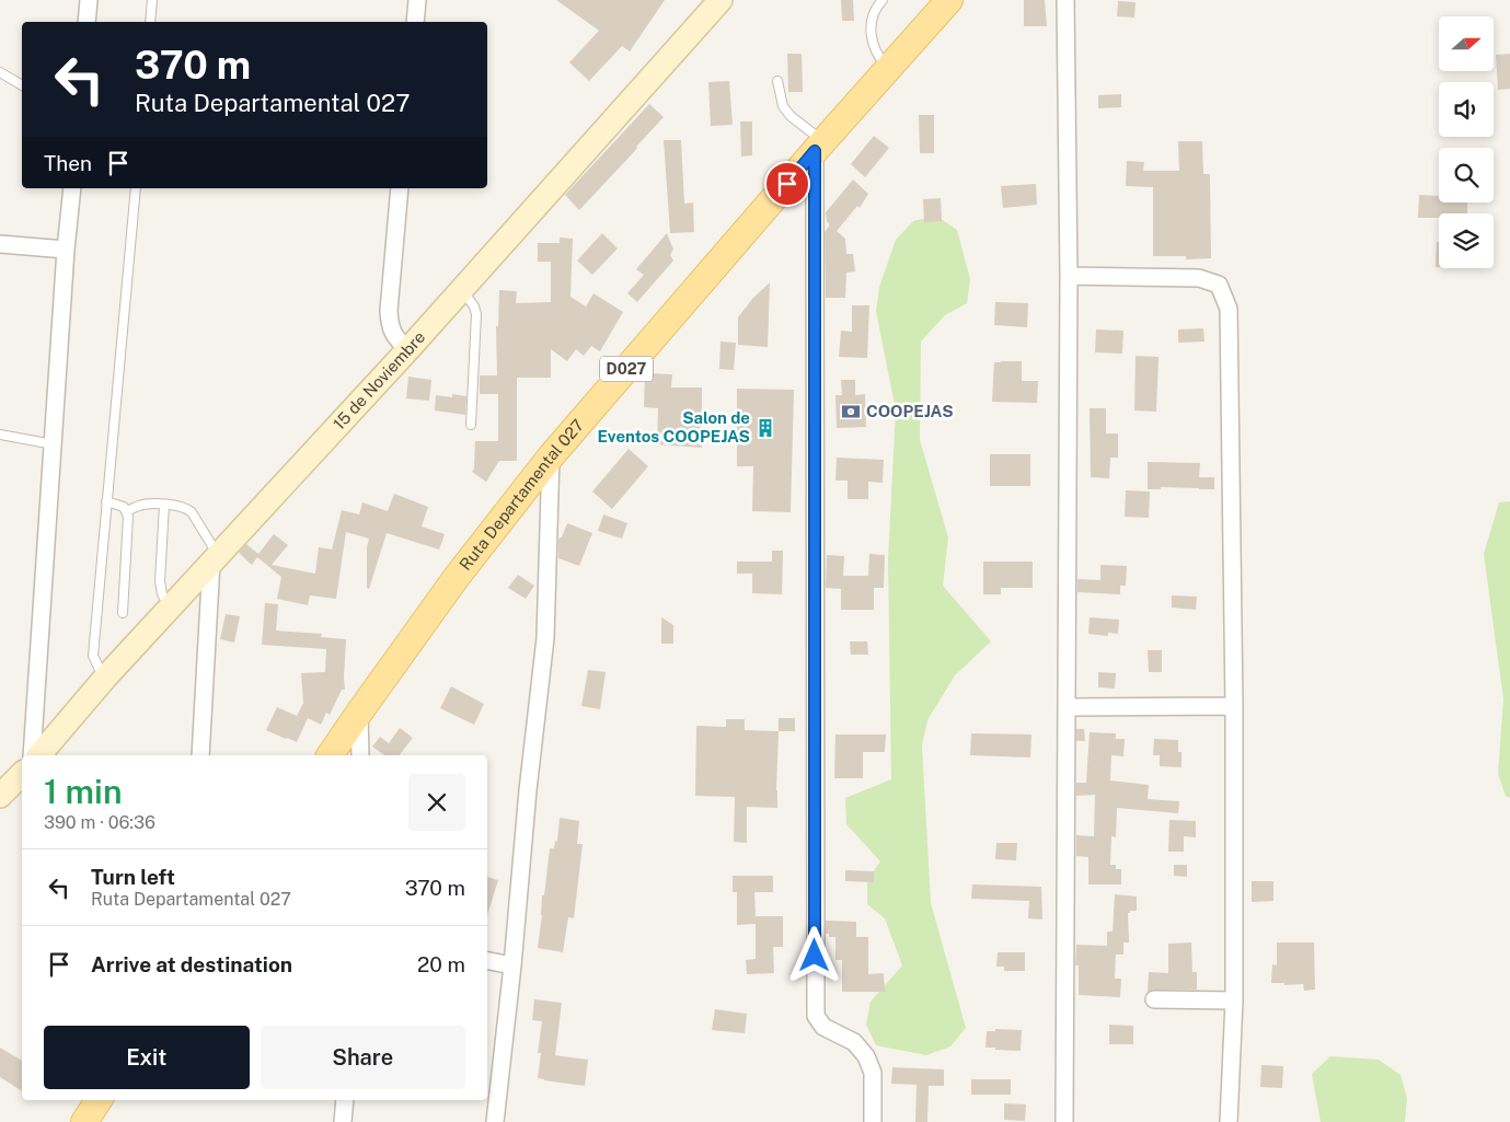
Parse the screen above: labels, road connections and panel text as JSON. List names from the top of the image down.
{
  "streets": {
    "main road": ["D027", "Ruta Departamental 027"],
    "street": ["15 de Noviembre"]
  },
  "places": {
    "bank": ["COOPEJAS"],
    "building": ["Salon de Eventos COOPEJAS"]
  },
  "north": "right",
  "page": {
    "turn": ["370 m", "Ruta Departamental 027"],
    "then": "Then",
    "heading": ["1 min", "390 m · 06:36"],
    "list": [
      {
        "name": "Turn left",
        "note": "Ruta Departamental 027",
        "value": "370 m"
      },
      {
        "name": "Arrive at destination",
        "value": "20 m"
      }
    ],
    "buttons": ["Exit", "Share"]
  }
}
